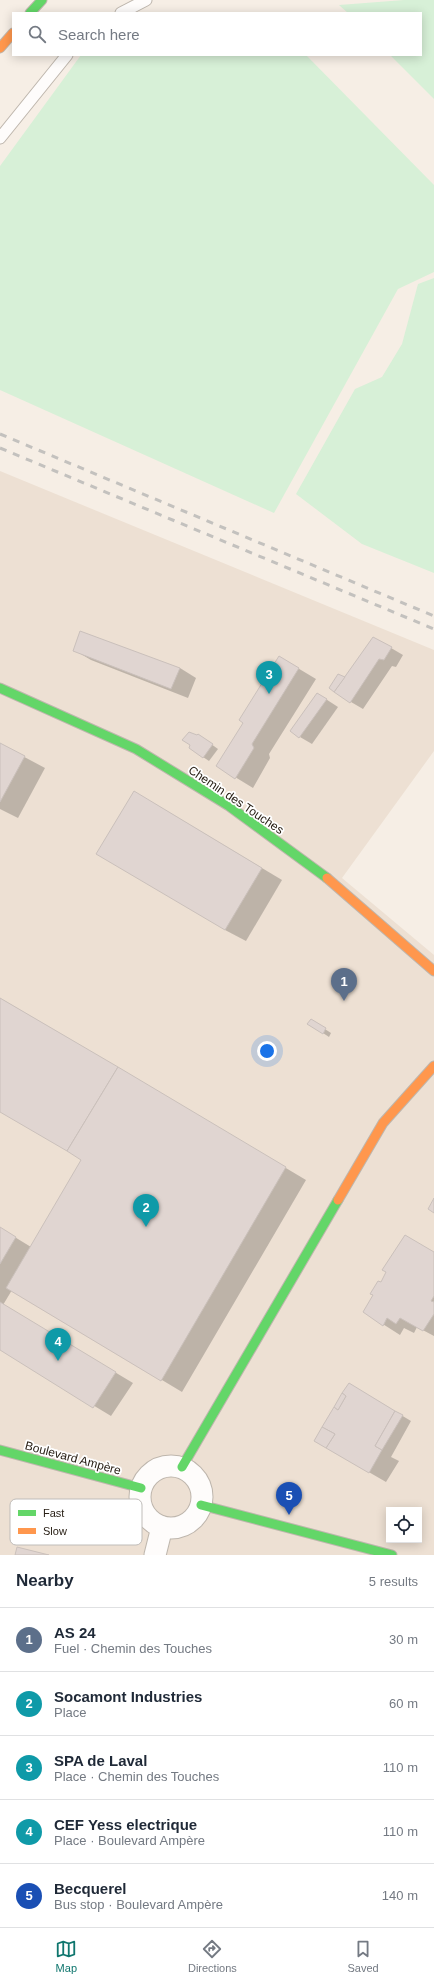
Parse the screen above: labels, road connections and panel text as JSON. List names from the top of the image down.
{
  "streets": {
    "street": ["Chemin des Touches", "Boulevard Ampère"]
  },
  "legend": ["Fast", "Slow"],
  "page": {
    "search": "Search here",
    "pins": [
      "3",
      "1",
      "2",
      "4",
      "5"
    ],
    "heading": ["Nearby", "5 results"],
    "list": [
      {
        "mark": "1",
        "name": "AS 24",
        "note": "Fuel · Chemin des Touches",
        "value": "30 m"
      },
      {
        "mark": "2",
        "name": "Socamont Industries",
        "note": "Place",
        "value": "60 m"
      },
      {
        "mark": "3",
        "name": "SPA de Laval",
        "note": "Place · Chemin des Touches",
        "value": "110 m"
      },
      {
        "mark": "4",
        "name": "CEF Yess electrique",
        "note": "Place · Boulevard Ampère",
        "value": "110 m"
      },
      {
        "mark": "5",
        "name": "Becquerel",
        "note": "Bus stop · Boulevard Ampère",
        "value": "140 m"
      }
    ],
    "nav": ["Map", "Directions", "Saved"]
  }
}
